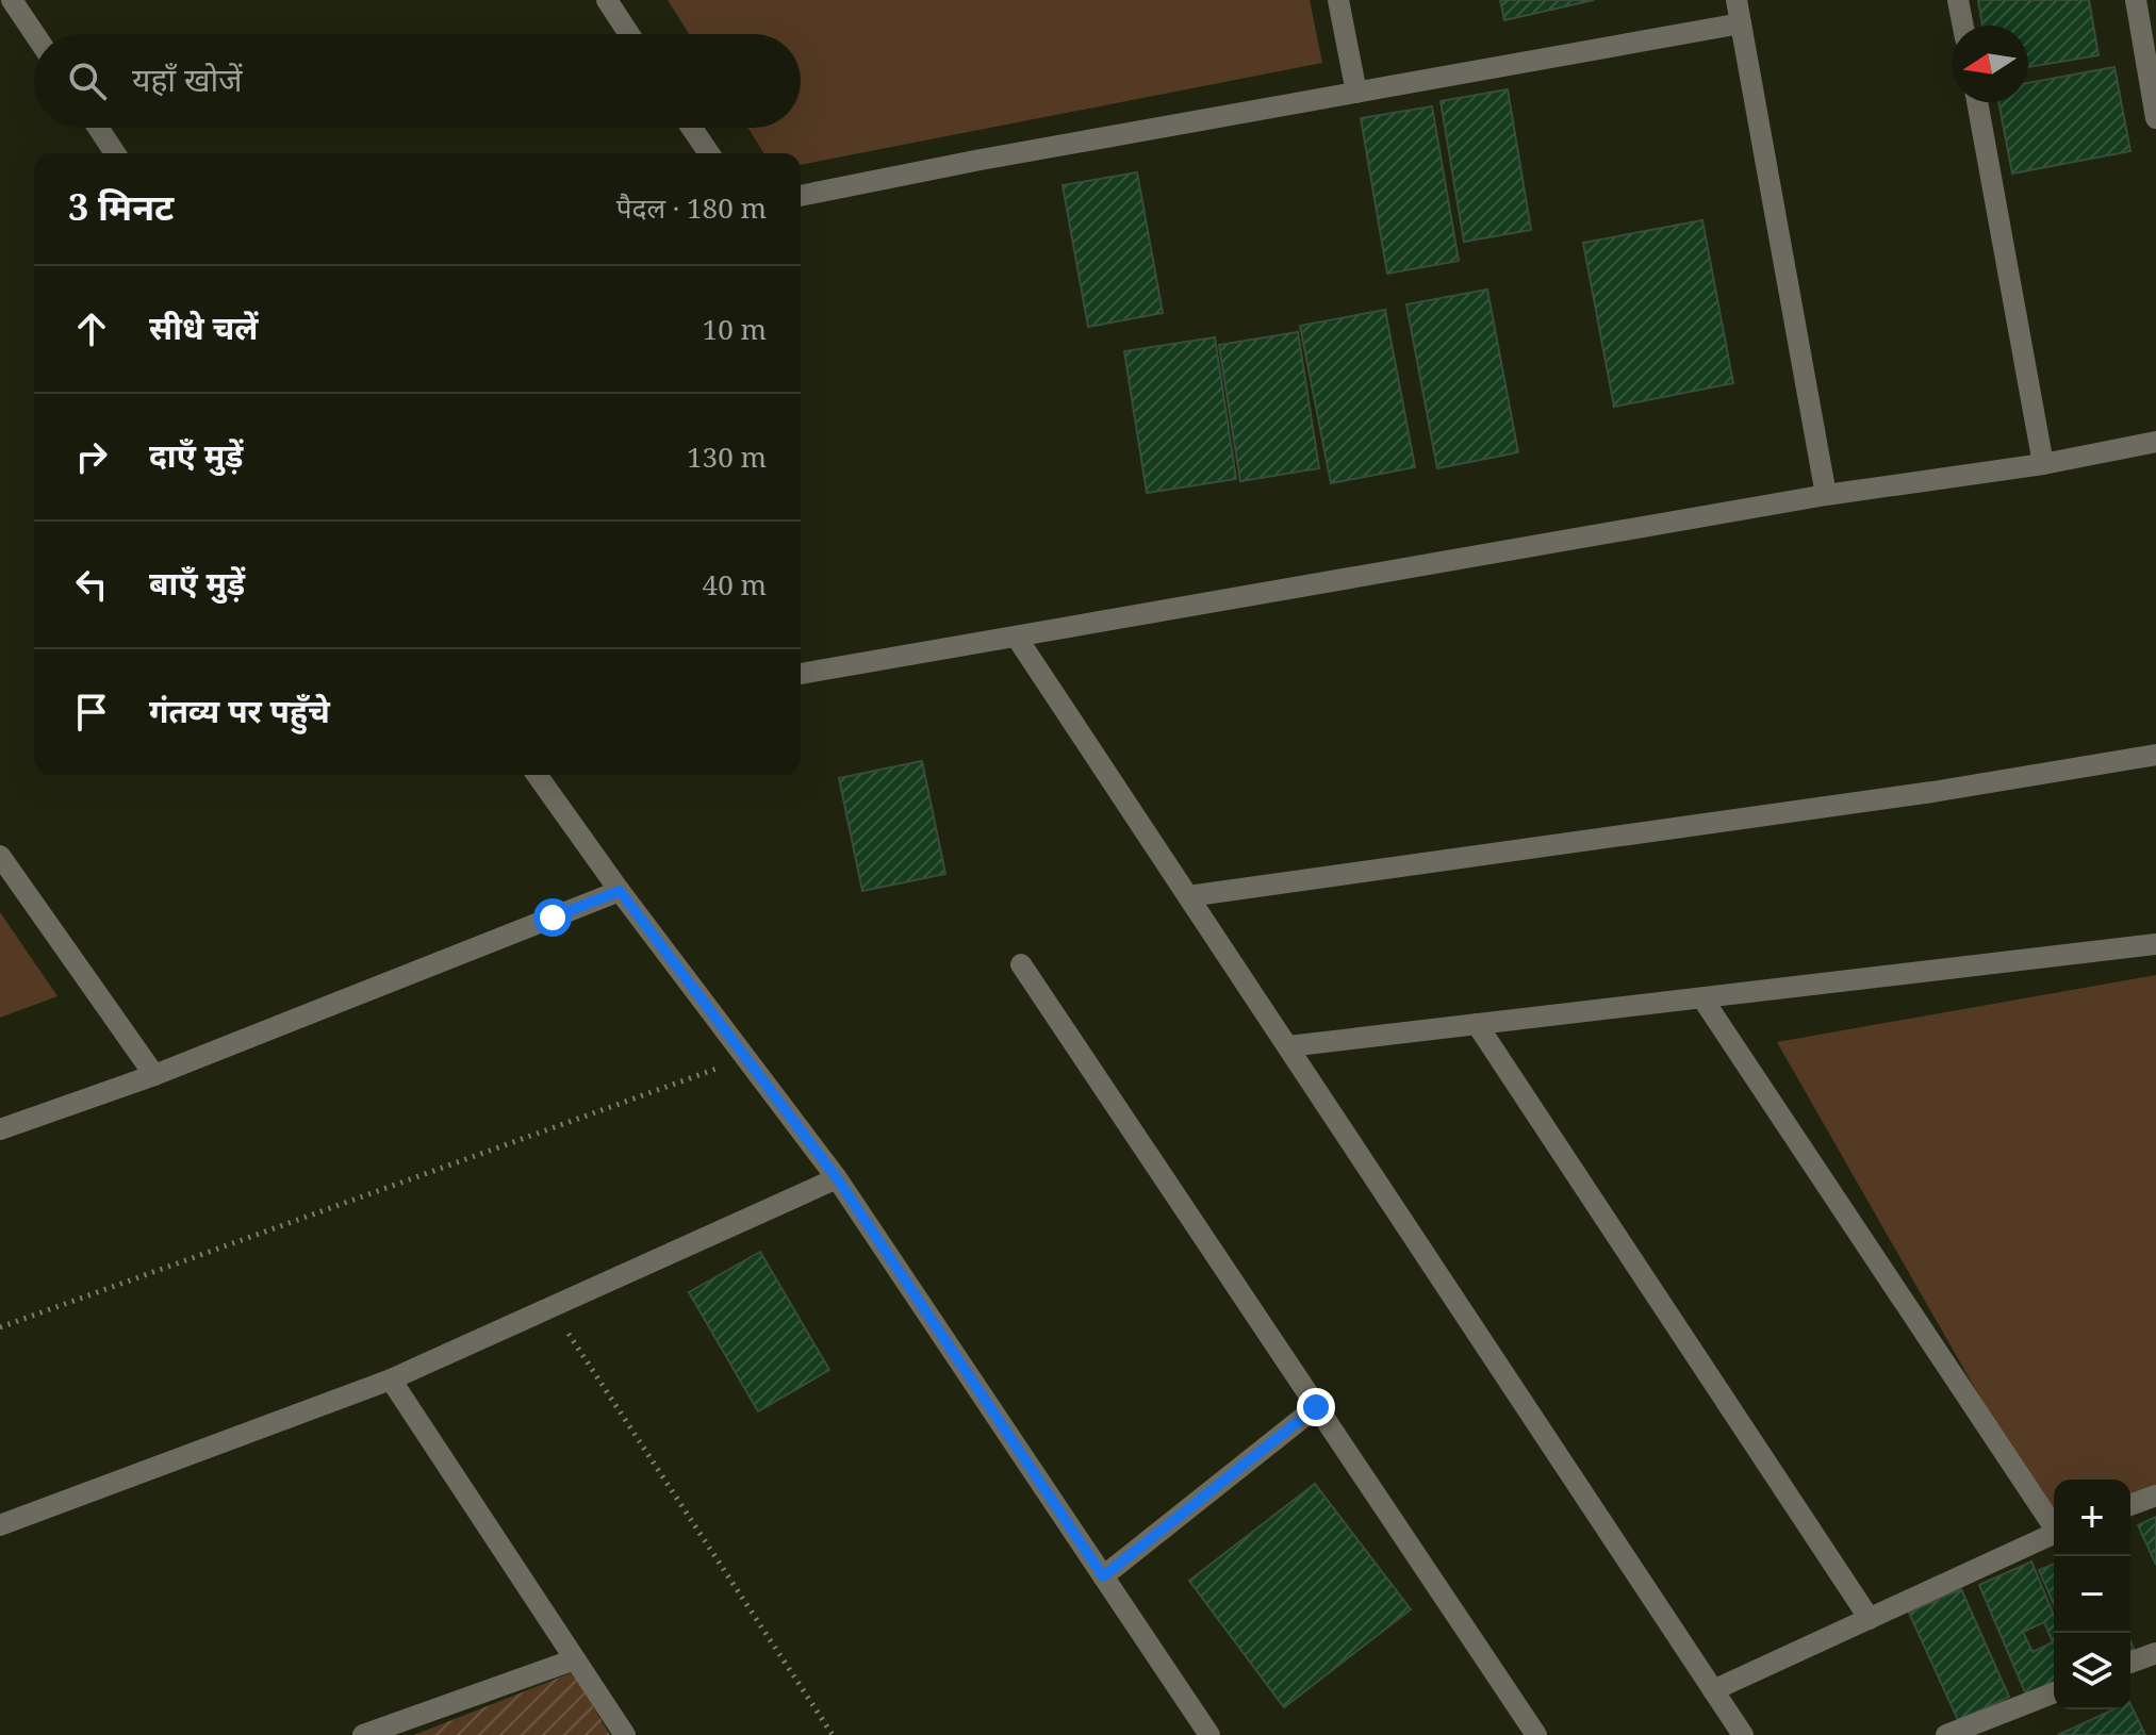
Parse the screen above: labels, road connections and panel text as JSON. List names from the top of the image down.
{
  "north": "left",
  "page": {
    "search": "यहाँ खोजें",
    "heading": ["3 मिनट", "पैदल · 180 m"],
    "list": [
      ["सीधे चलें", "10 m"],
      ["दाएँ मुड़ें", "130 m"],
      ["बाएँ मुड़ें", "40 m"],
      "गंतव्य पर पहुँचे"
    ],
    "map_buttons": ["+", "−"]
  }
}
